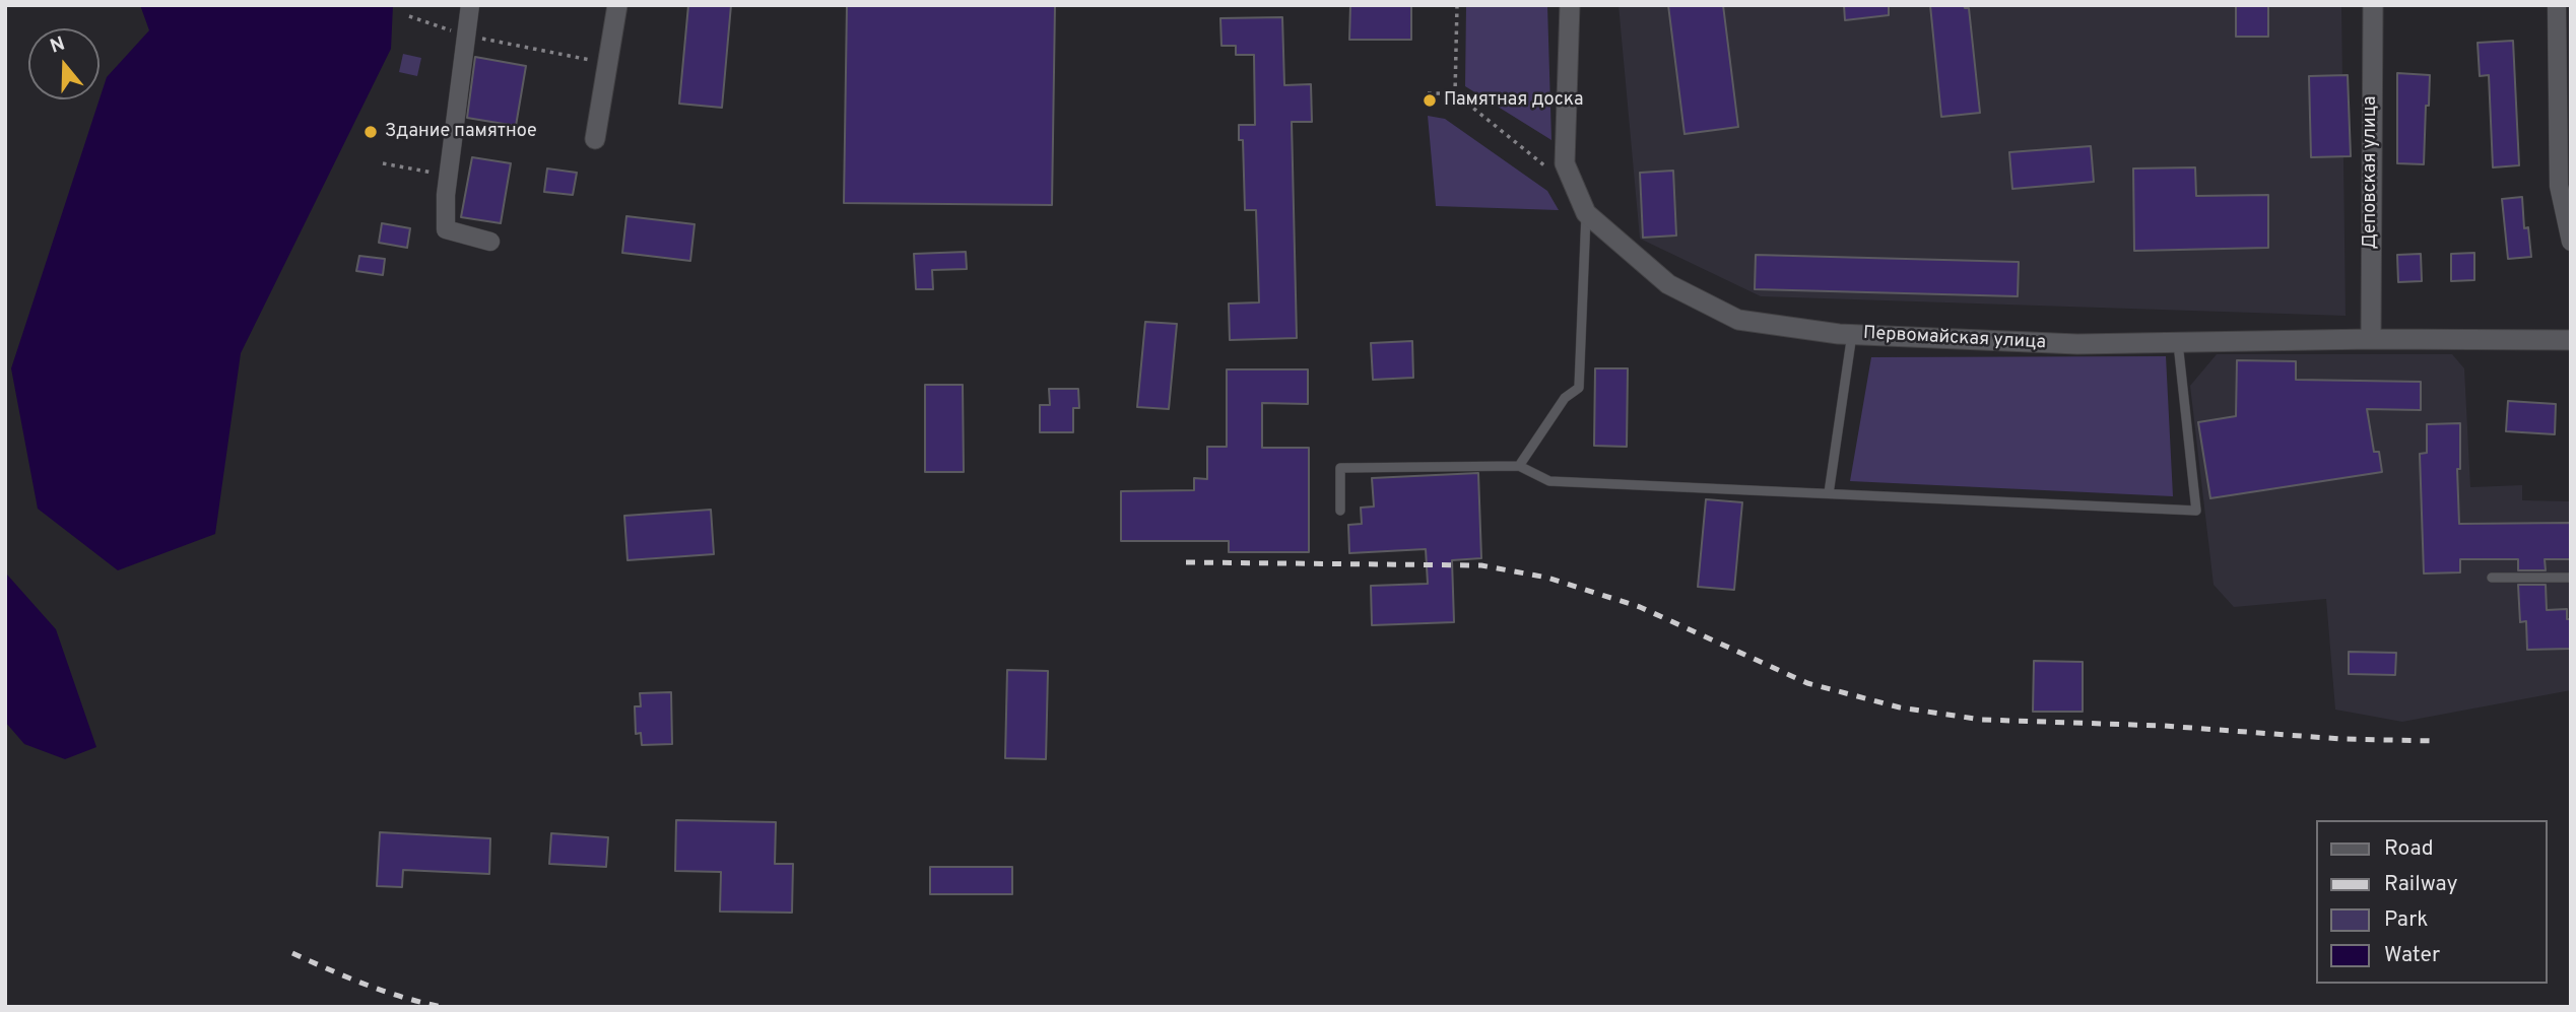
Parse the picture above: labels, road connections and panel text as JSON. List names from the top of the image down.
{
  "streets": {
    "street": ["Деповская улица", "Первомайская улица"]
  },
  "crossings": [
    ["Деповская улица", "Первомайская улица"]
  ],
  "places": ["Памятная доска", "Здание памятное"],
  "legend": [
    "Road",
    "Railway",
    "Park",
    "Water"
  ],
  "north": "top"
}
